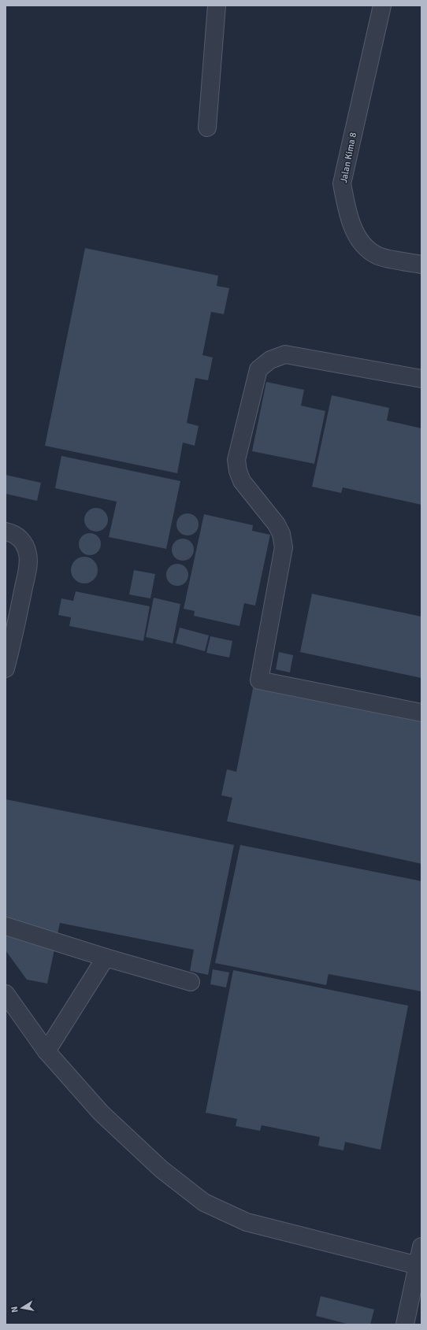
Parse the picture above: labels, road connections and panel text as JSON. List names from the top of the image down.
{
  "streets": {
    "street": ["Jalan Kima 8"]
  },
  "north": "left"
}
